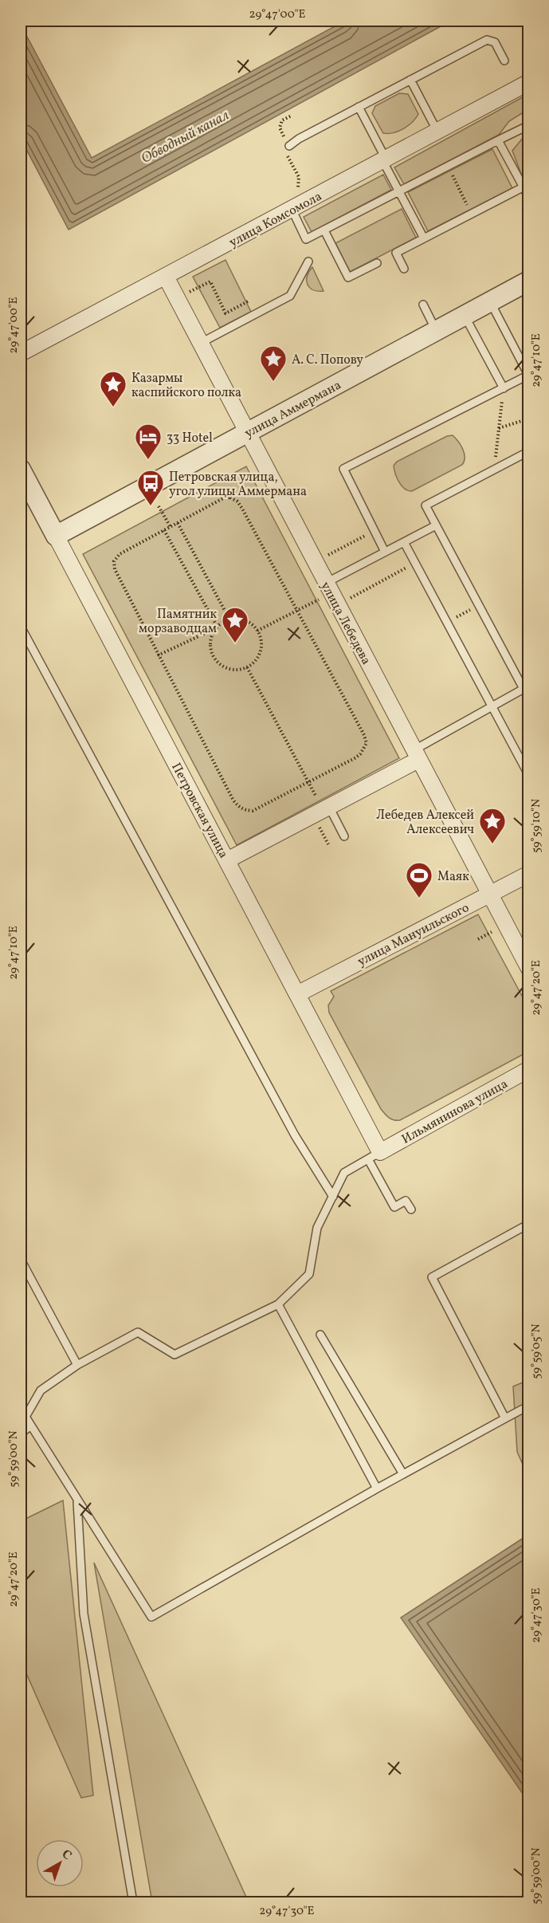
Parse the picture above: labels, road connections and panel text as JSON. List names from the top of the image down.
{
  "streets": {
    "street": [
      "улица Комсомола",
      "улица Аммермана",
      "улица Лебедева",
      "Петровская улица",
      "улица Мануильского",
      "Ильмянинова улица"
    ]
  },
  "crossings": [
    ["улица Комсомола", "улица Лебедева"],
    ["улица Аммермана", "улица Лебедева"],
    ["улица Аммермана", "Петровская улица"],
    ["улица Лебедева", "улица Мануильского"],
    ["Петровская улица", "улица Мануильского"],
    ["Петровская улица", "Ильмянинова улица"]
  ],
  "water": ["Обводный канал"],
  "places": {
    "place": [
      "А. С. Попову",
      "Казармы каспийского полка",
      "Памятник морзаводцам",
      "Лебедев Алексей Алексеевич"
    ],
    "hotel": ["33 Hotel"],
    "bus stop": ["Петровская улица, угол улицы Аммермана"],
    "sports": ["Маяк"]
  },
  "north": "top right",
  "coordinates": [
    "29°47'00\"E",
    "29°47'10\"E",
    "59°59'10\"N",
    "29°47'20\"E",
    "59°59'05\"N",
    "59°59'00\"N",
    "29°47'30\"E"
  ]
}
